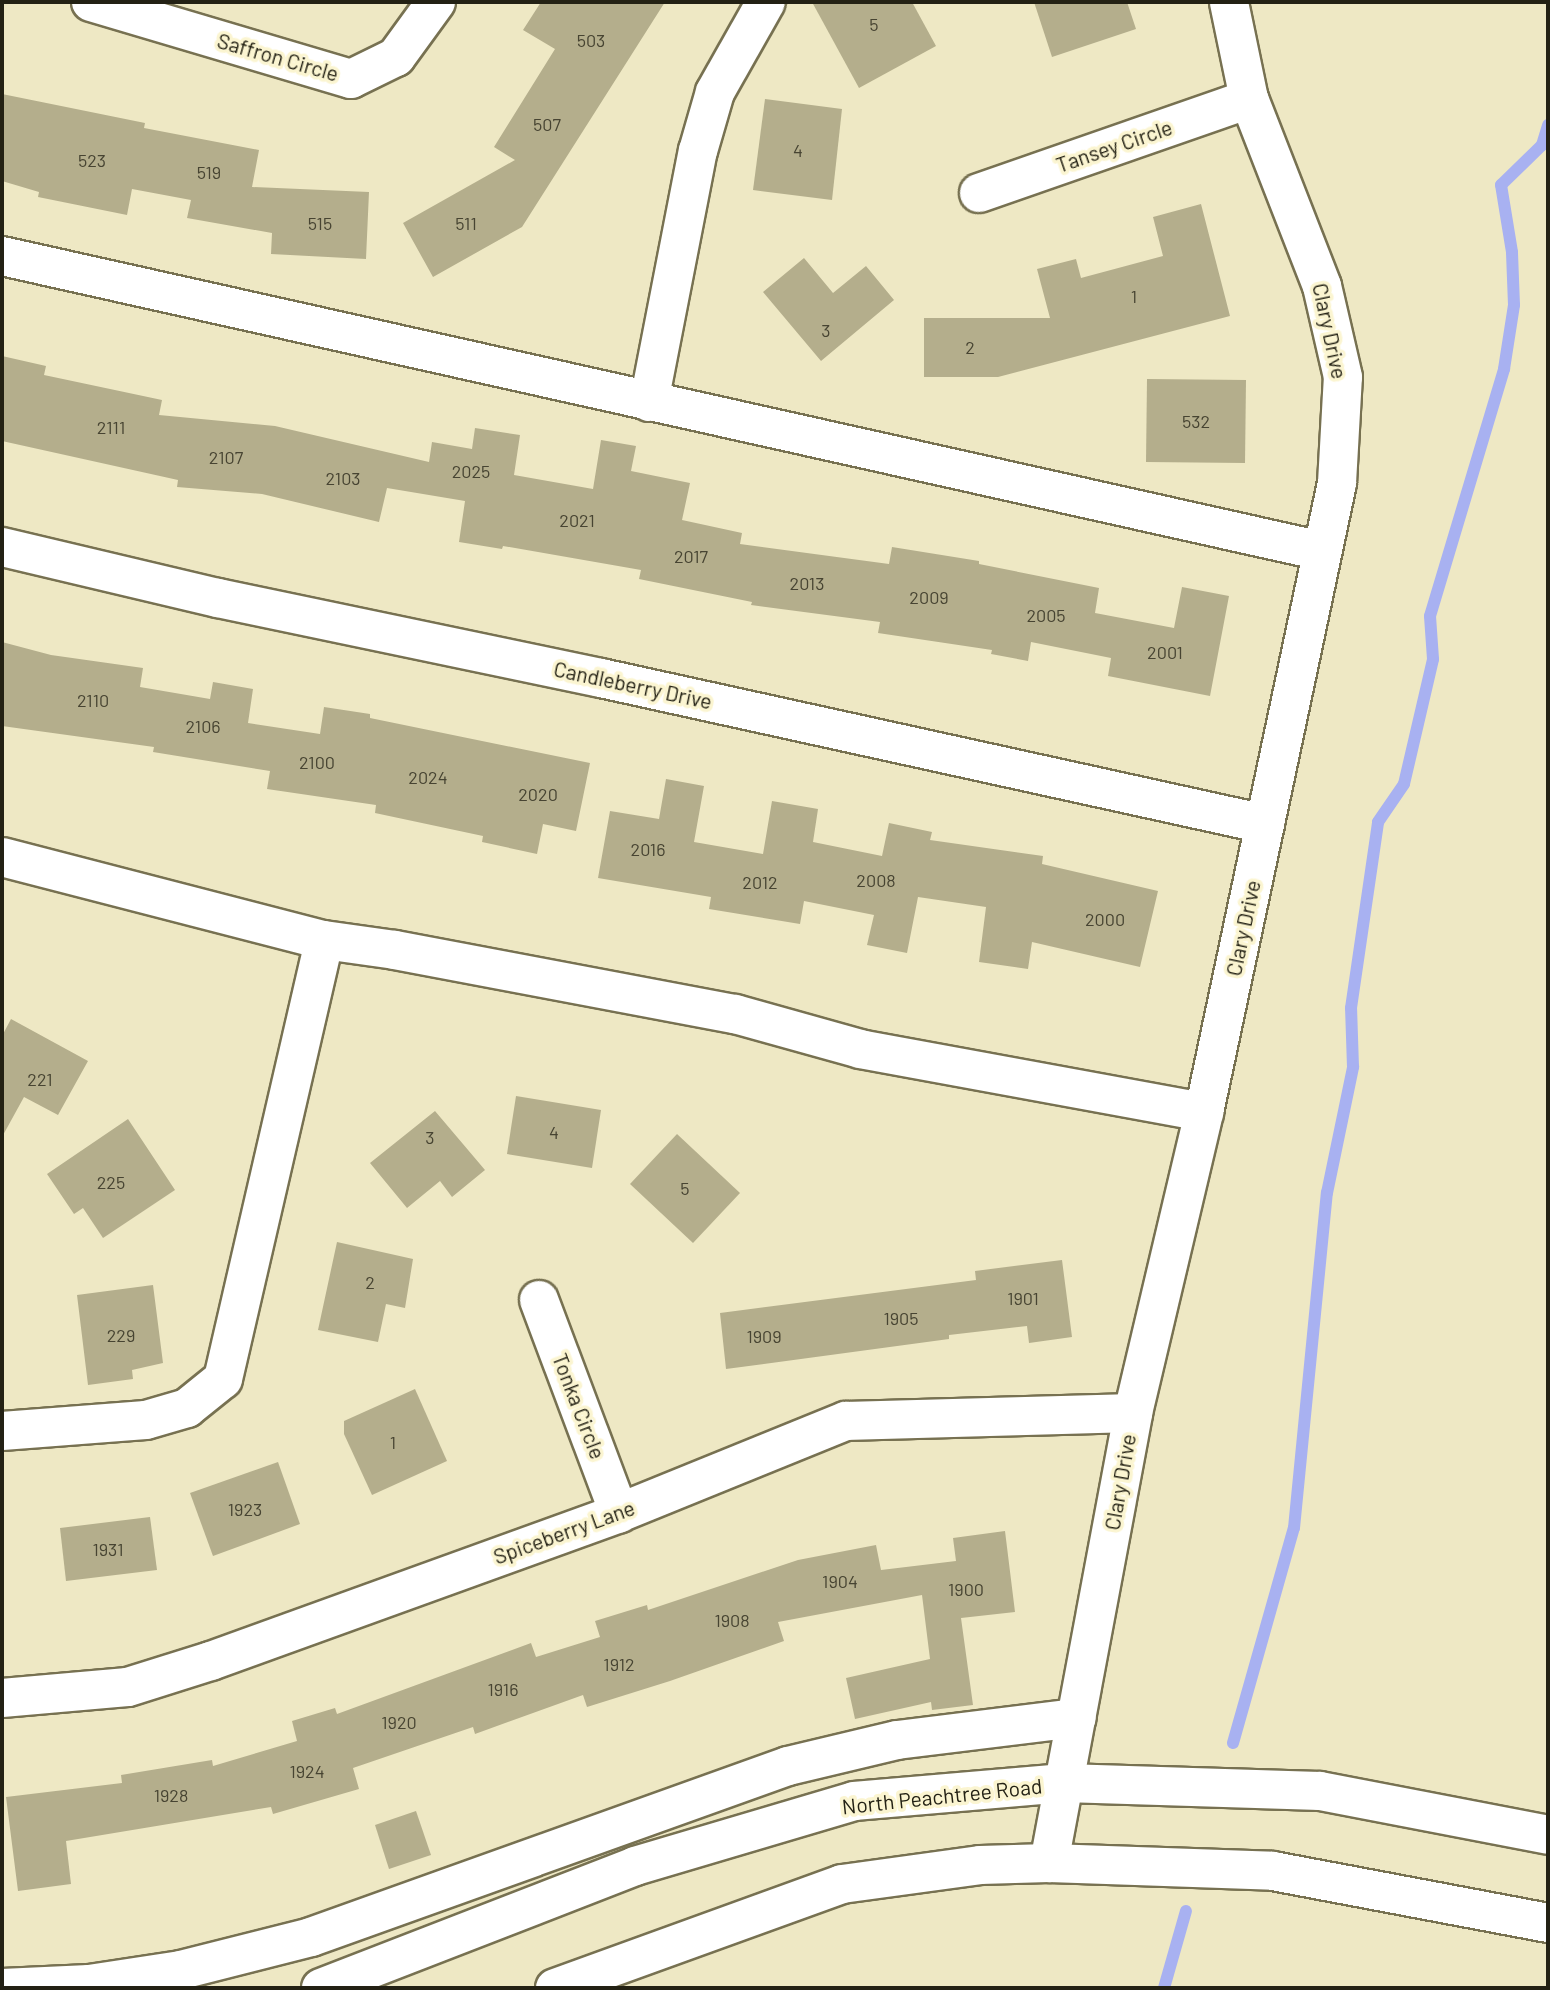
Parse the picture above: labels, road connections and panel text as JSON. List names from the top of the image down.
{
  "streets": {
    "street": [
      "Saffron Circle",
      "Tansey Circle",
      "Clary Drive",
      "Candleberry Drive",
      "Tonka Circle",
      "Spiceberry Lane",
      "North Peachtree Road"
    ]
  },
  "crossings": [
    ["Tansey Circle", "Clary Drive"],
    ["Clary Drive", "Candleberry Drive"],
    ["Clary Drive", "Spiceberry Lane"],
    ["Clary Drive", "North Peachtree Road"],
    ["Tonka Circle", "Spiceberry Lane"]
  ],
  "house_numbers": [
    "5",
    "503",
    "507",
    "4",
    "523",
    "519",
    "515",
    "511",
    "1",
    "3",
    "2",
    "532",
    "2111",
    "2107",
    "2025",
    "2103",
    "2021",
    "2017",
    "2013",
    "2009",
    "2005",
    "2001",
    "2110",
    "2106",
    "2100",
    "2024",
    "2020",
    "2016",
    "2008",
    "2012",
    "2000",
    "221",
    "4",
    "3",
    "225",
    "5",
    "2",
    "1901",
    "1905",
    "229",
    "1909",
    "1",
    "1923",
    "1931",
    "1904",
    "1900",
    "1908",
    "1912",
    "1916",
    "1920",
    "1924",
    "1928"
  ]
}
